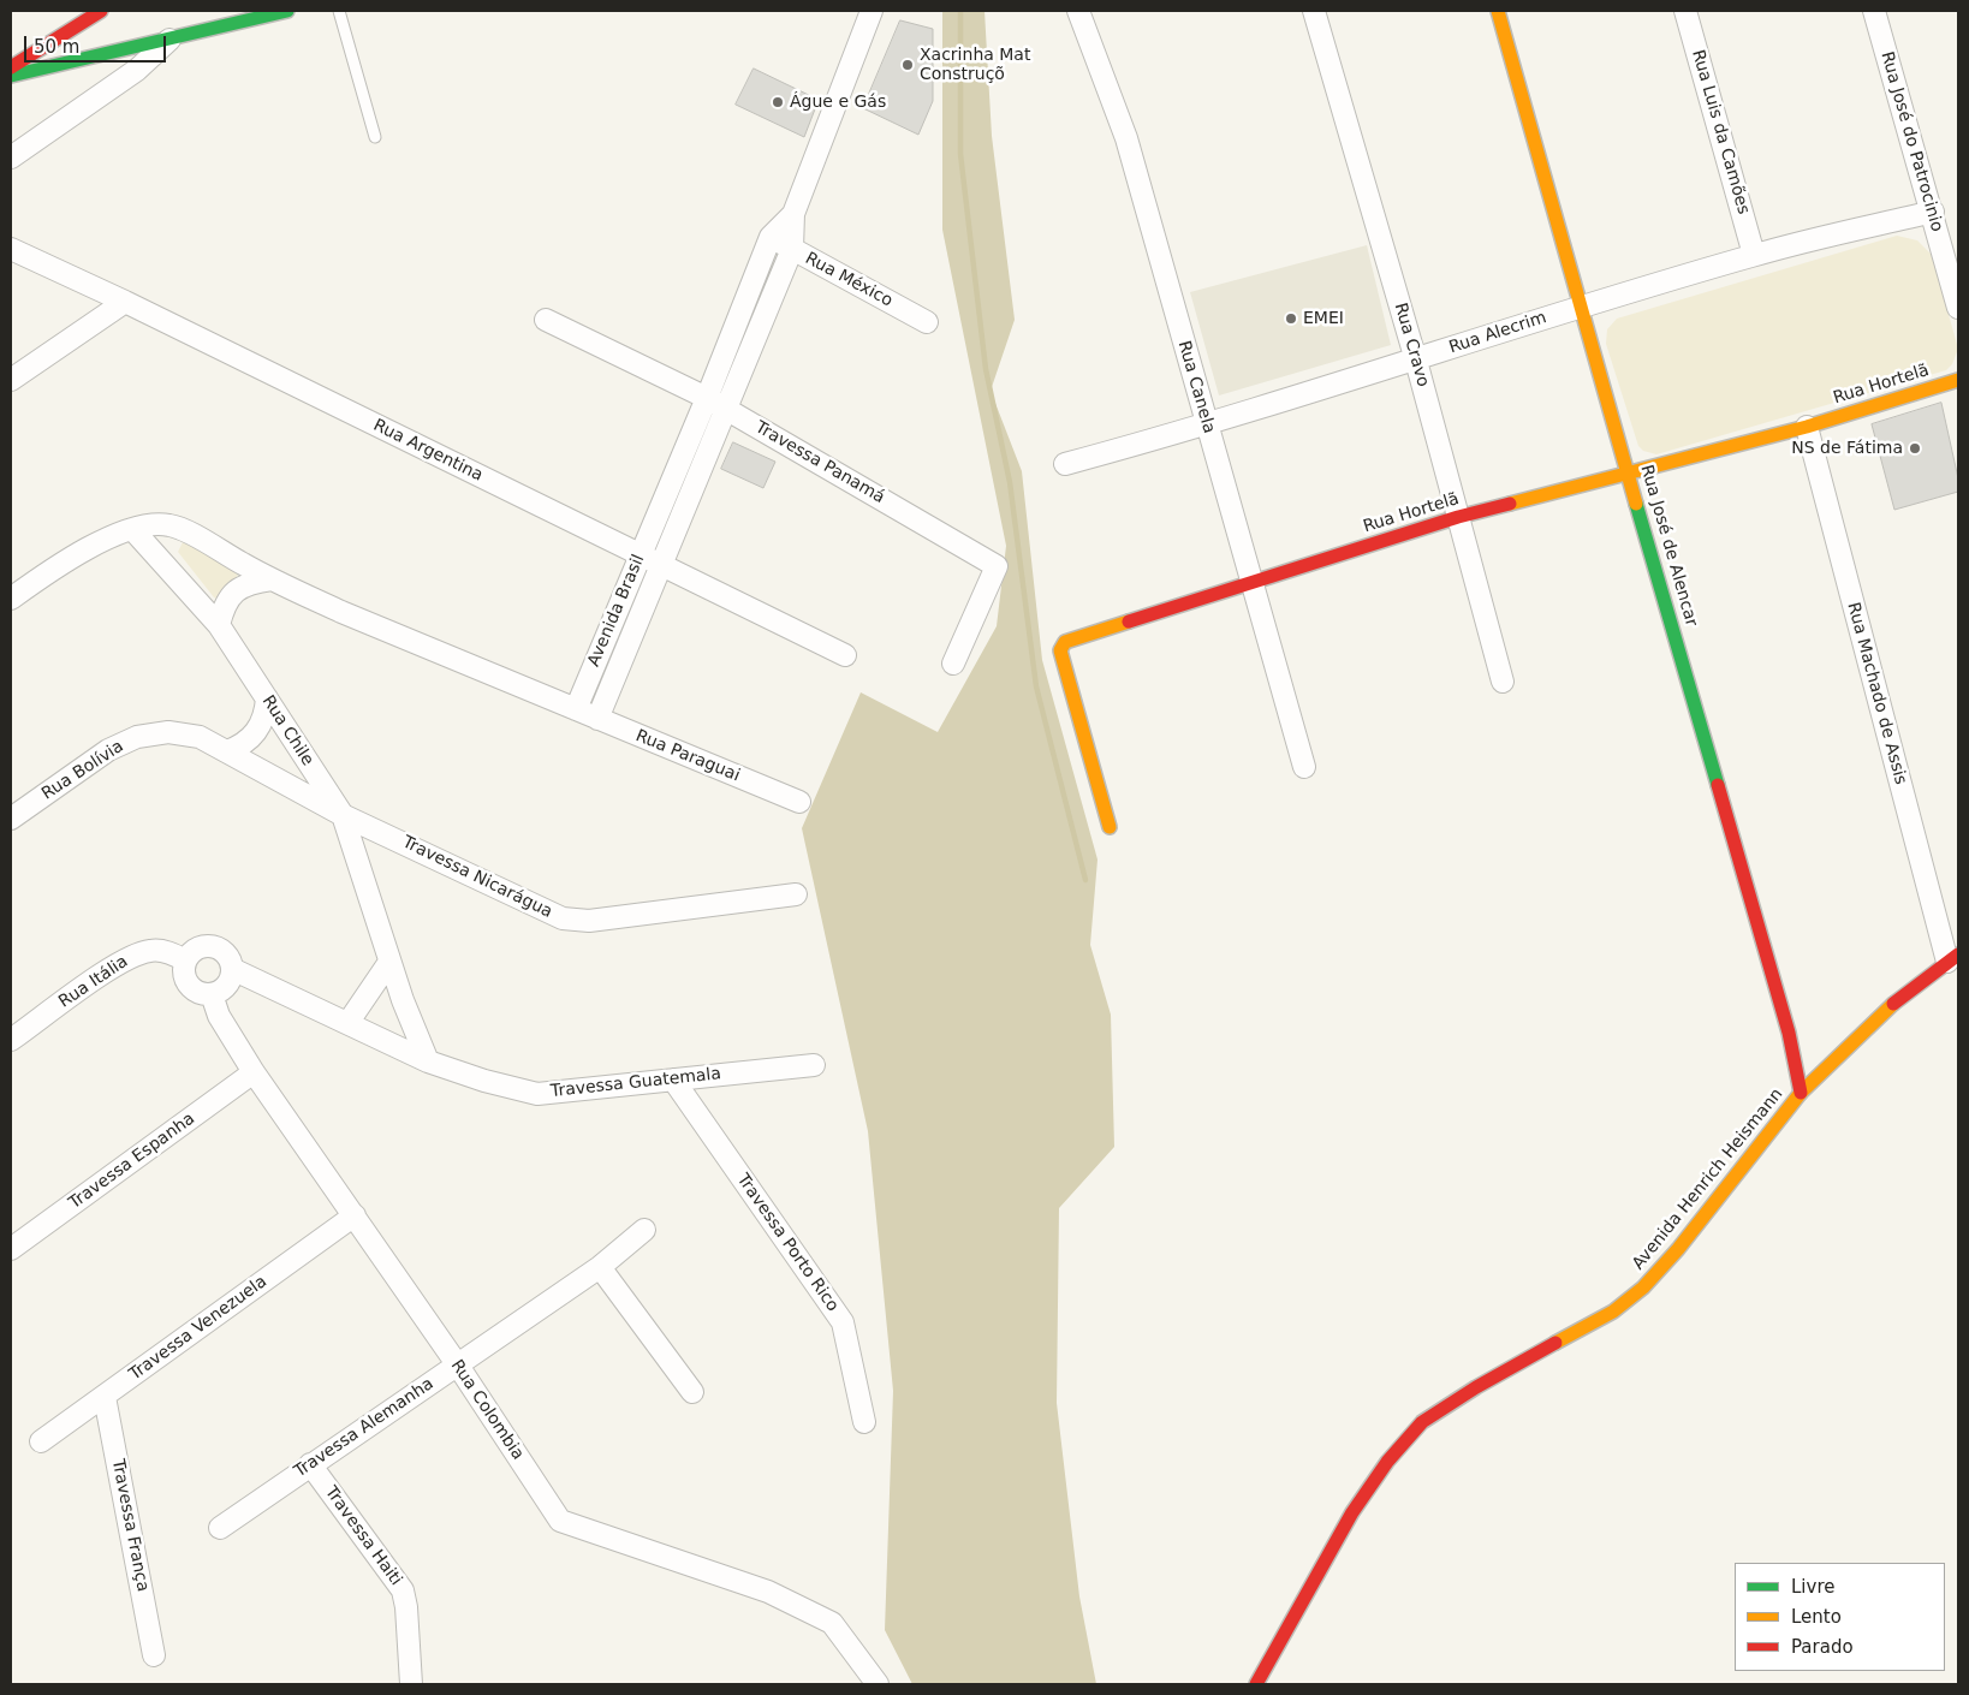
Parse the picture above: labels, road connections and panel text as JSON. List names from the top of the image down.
{
  "streets": {
    "street": [
      "Rua Luis da Camões",
      "Rua José do Patrocinio",
      "Rua México",
      "Rua Alecrim",
      "Rua Cravo",
      "Rua Hortelã",
      "Rua Canela",
      "Rua Argentina",
      "Travessa Panamá",
      "Rua José de Alencar",
      "Avenida Brasil",
      "Rua Machado de Assis",
      "Rua Chile",
      "Rua Paraguai",
      "Rua Bolívia",
      "Travessa Nicarágua",
      "Rua Itália",
      "Travessa Guatemala",
      "Travessa Espanha",
      "Avenida Henrich Heismann",
      "Travessa Porto Rico",
      "Travessa Venezuela",
      "Rua Colombia",
      "Travessa Alemanha",
      "Travessa França",
      "Travessa Haiti"
    ]
  },
  "crossings": [
    ["Rua Luis da Camões", "Rua Alecrim"],
    ["Rua José do Patrocinio", "Rua Alecrim"],
    ["Rua México", "Avenida Brasil"],
    ["Rua Alecrim", "Rua Cravo"],
    ["Rua Alecrim", "Rua Canela"],
    ["Rua Alecrim", "Rua José de Alencar"],
    ["Rua Cravo", "Rua Hortelã"],
    ["Rua Hortelã", "Rua Canela"],
    ["Rua Hortelã", "Rua José de Alencar"],
    ["Rua Hortelã", "Rua Machado de Assis"],
    ["Rua Argentina", "Avenida Brasil"],
    ["Travessa Panamá", "Avenida Brasil"],
    ["Rua José de Alencar", "Avenida Henrich Heismann"],
    ["Avenida Brasil", "Rua Paraguai"],
    ["Rua Machado de Assis", "Avenida Henrich Heismann"],
    ["Rua Chile", "Rua Bolívia"],
    ["Rua Chile", "Travessa Nicarágua"],
    ["Rua Chile", "Travessa Guatemala"],
    ["Rua Bolívia", "Travessa Nicarágua"],
    ["Rua Itália", "Travessa Guatemala"],
    ["Rua Itália", "Rua Colombia"],
    ["Travessa Guatemala", "Travessa Porto Rico"],
    ["Travessa Guatemala", "Rua Colombia"],
    ["Travessa Espanha", "Rua Colombia"],
    ["Travessa Venezuela", "Rua Colombia"],
    ["Travessa Venezuela", "Travessa França"],
    ["Rua Colombia", "Travessa Alemanha"],
    ["Travessa Alemanha", "Travessa Haiti"]
  ],
  "places": [
    "Xacrinha Mat Construçõ",
    "Águe e Gás",
    "EMEI",
    "NS de Fátima"
  ],
  "legend": ["Livre", "Lento", "Parado"],
  "scale_bar": "50 m"
}
